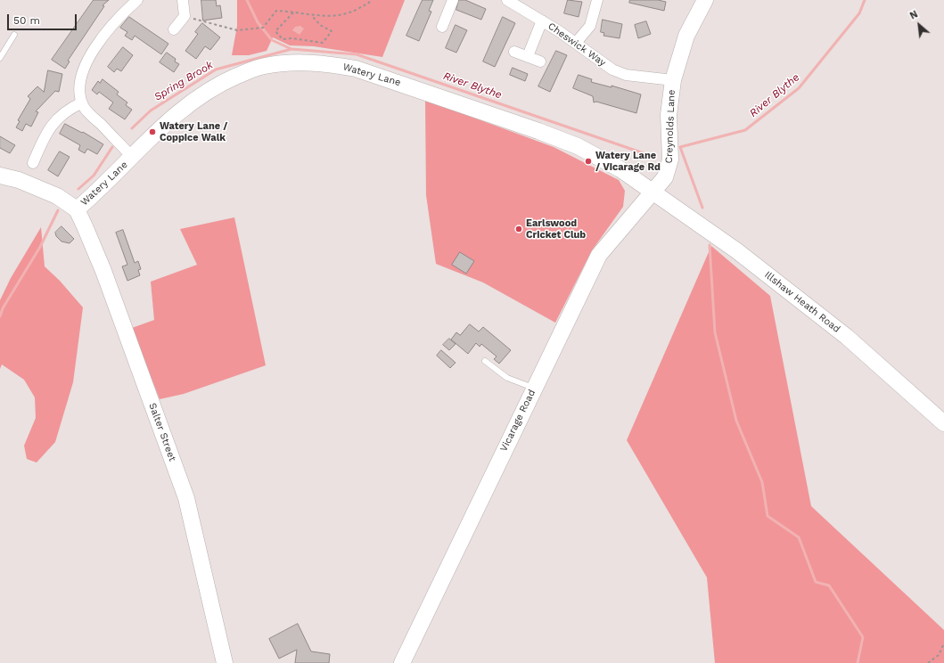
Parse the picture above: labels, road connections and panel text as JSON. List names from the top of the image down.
{
  "streets": {
    "street": [
      "Cheswick Way",
      "Watery Lane",
      "Creynolds Lane",
      "Illshaw Heath Road",
      "Vicarage Road",
      "Salter Street"
    ]
  },
  "crossings": [
    ["Cheswick Way", "Creynolds Lane"],
    ["Watery Lane", "Creynolds Lane"],
    ["Watery Lane", "Illshaw Heath Road"],
    ["Watery Lane", "Vicarage Road"],
    ["Watery Lane", "Salter Street"],
    ["Creynolds Lane", "Illshaw Heath Road"],
    ["Creynolds Lane", "Vicarage Road"],
    ["Illshaw Heath Road", "Vicarage Road"]
  ],
  "water": ["Spring Brook", "River Blythe"],
  "places": ["Watery Lane / Coppice Walk", "Watery Lane / Vicarage Rd", "Earlswood Cricket Club"],
  "scale_bar": "50 m",
  "north": "top left"
}
